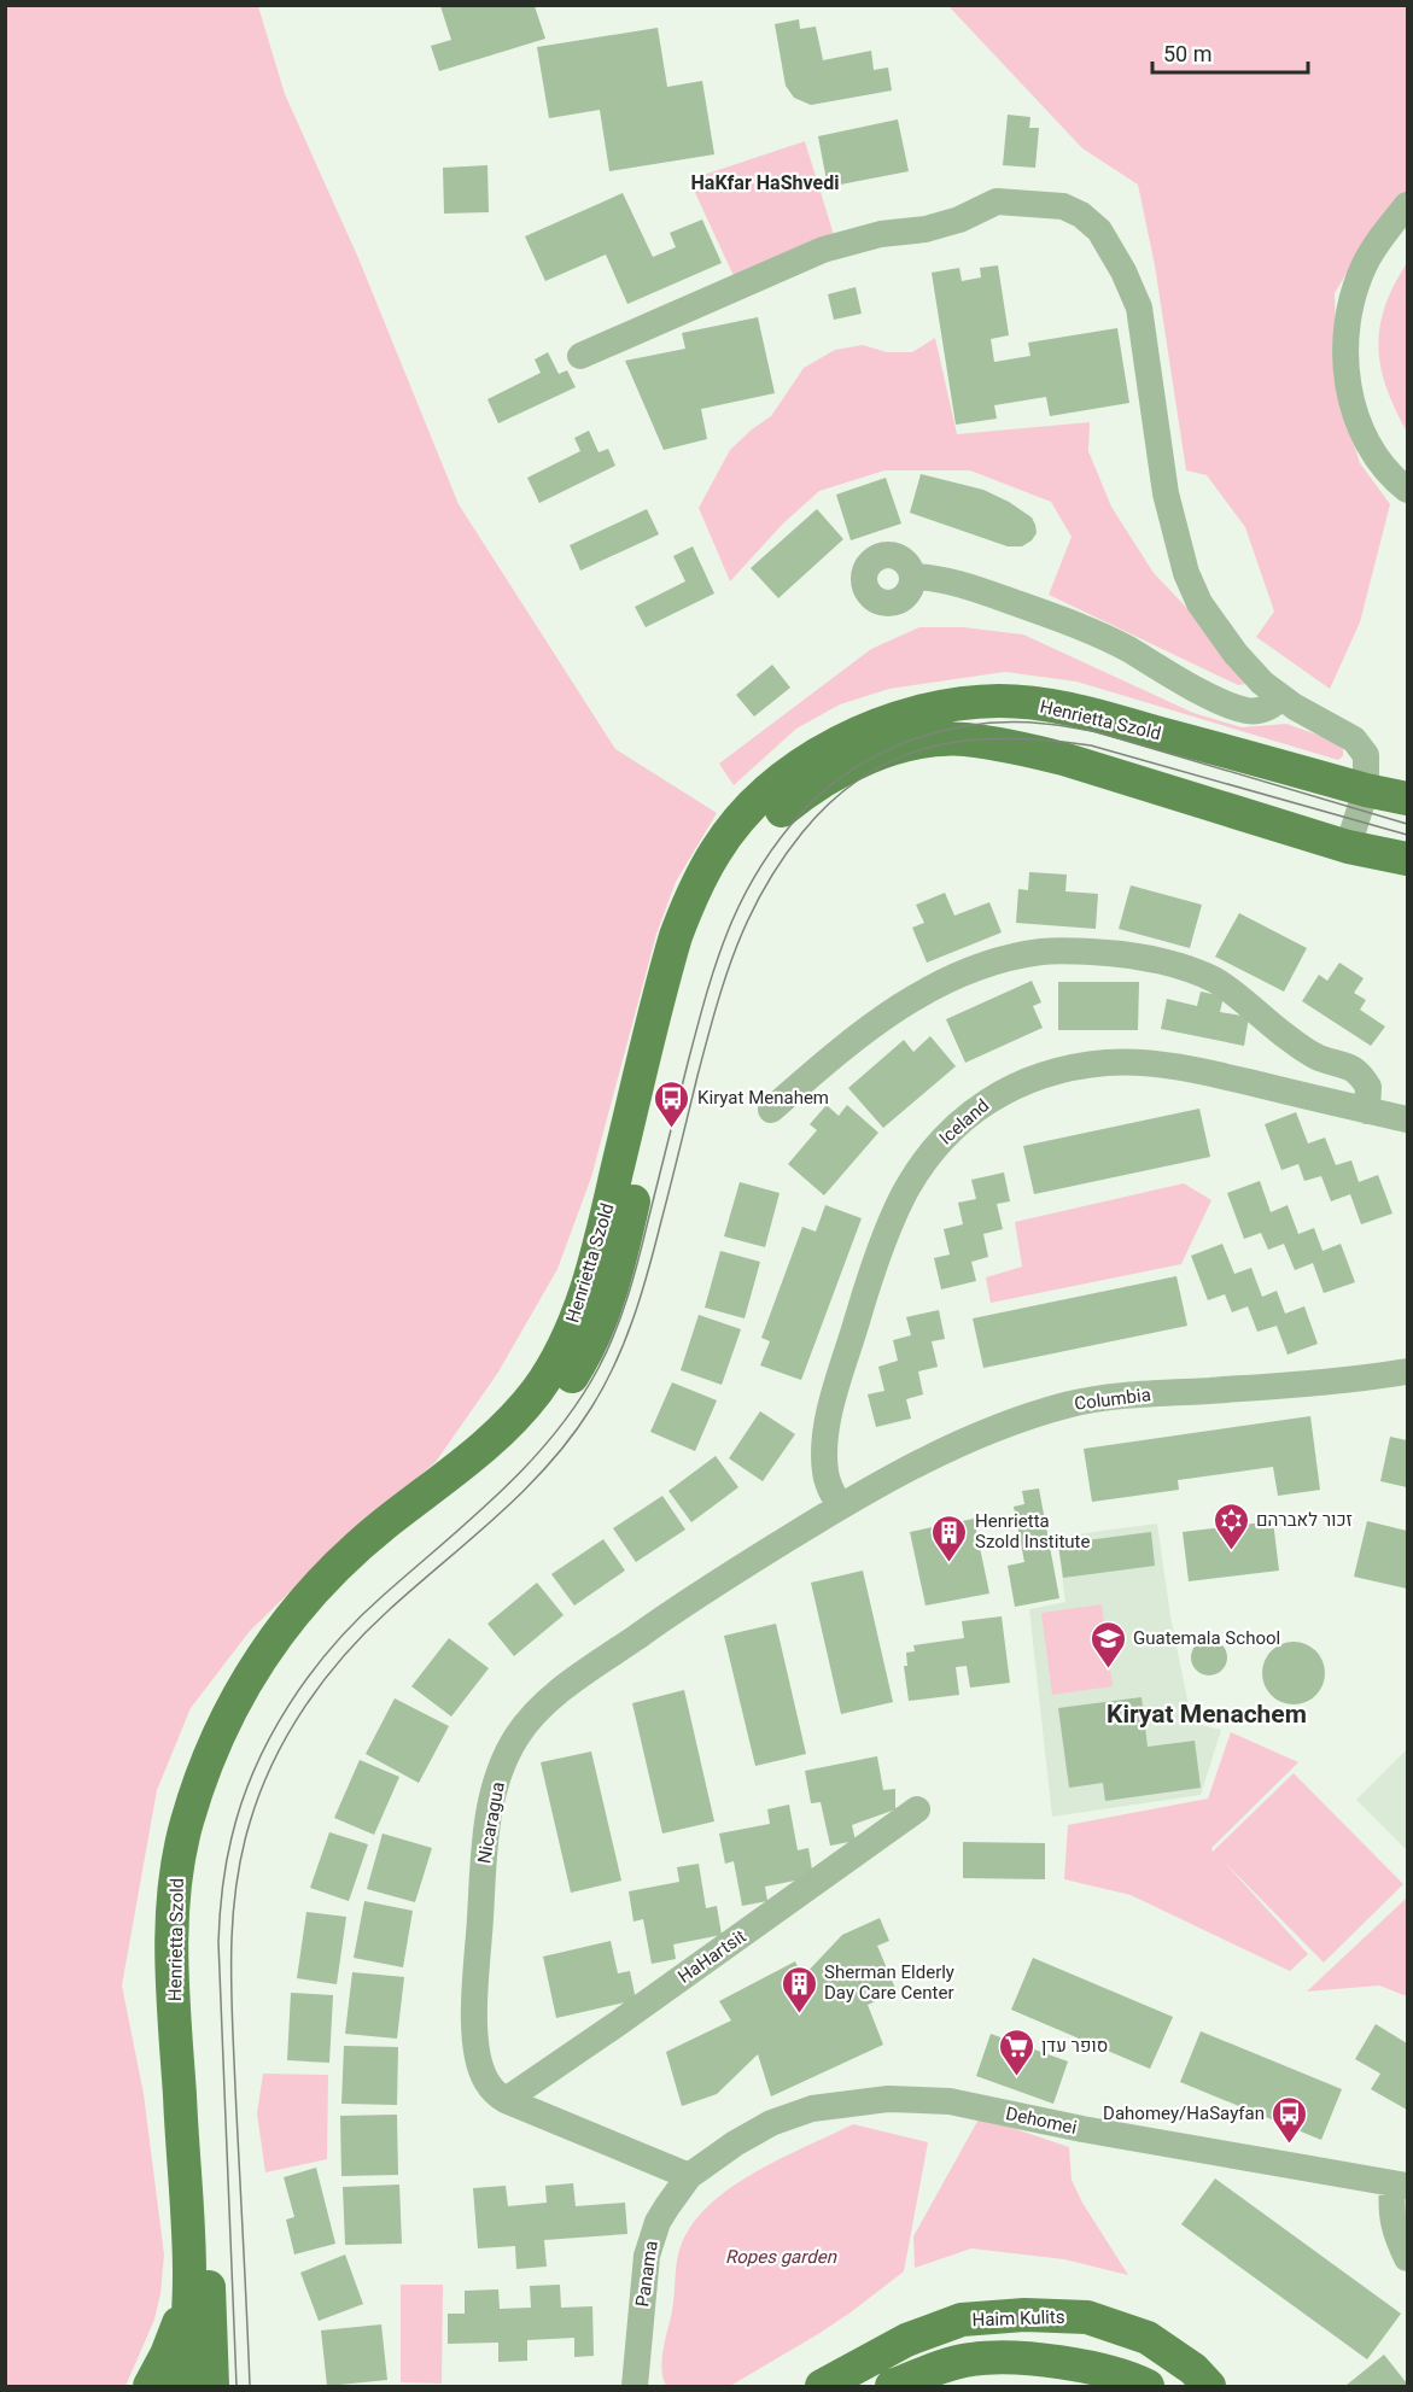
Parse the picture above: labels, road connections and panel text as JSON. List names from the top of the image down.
{
  "streets": {
    "main road": ["Henrietta Szold", "Haim Kulits"],
    "street": [
      "Iceland",
      "Columbia",
      "Nicaragua",
      "HaHartsit",
      "Dehomei",
      "Panama"
    ]
  },
  "crossings": [
    ["Iceland", "Columbia"],
    ["Iceland", "Nicaragua"],
    ["Columbia", "Nicaragua"],
    ["Nicaragua", "HaHartsit"],
    ["Nicaragua", "Dehomei"],
    ["Nicaragua", "Panama"],
    ["Dehomei", "Panama"]
  ],
  "districts": ["HaKfar HaShvedi", "Kiryat Menachem"],
  "parks": ["Ropes garden"],
  "places": {
    "bus stop": ["Kiryat Menahem", "Dahomey/HaSayfan"],
    "synagogue": ["זכור לאברהם"],
    "building": ["Henrietta Szold Institute", "Sherman Elderly Day Care Center"],
    "school or university": ["Guatemala School"],
    "supermarket": ["סופר עדן"]
  },
  "scale_bar": "50 m"
}
